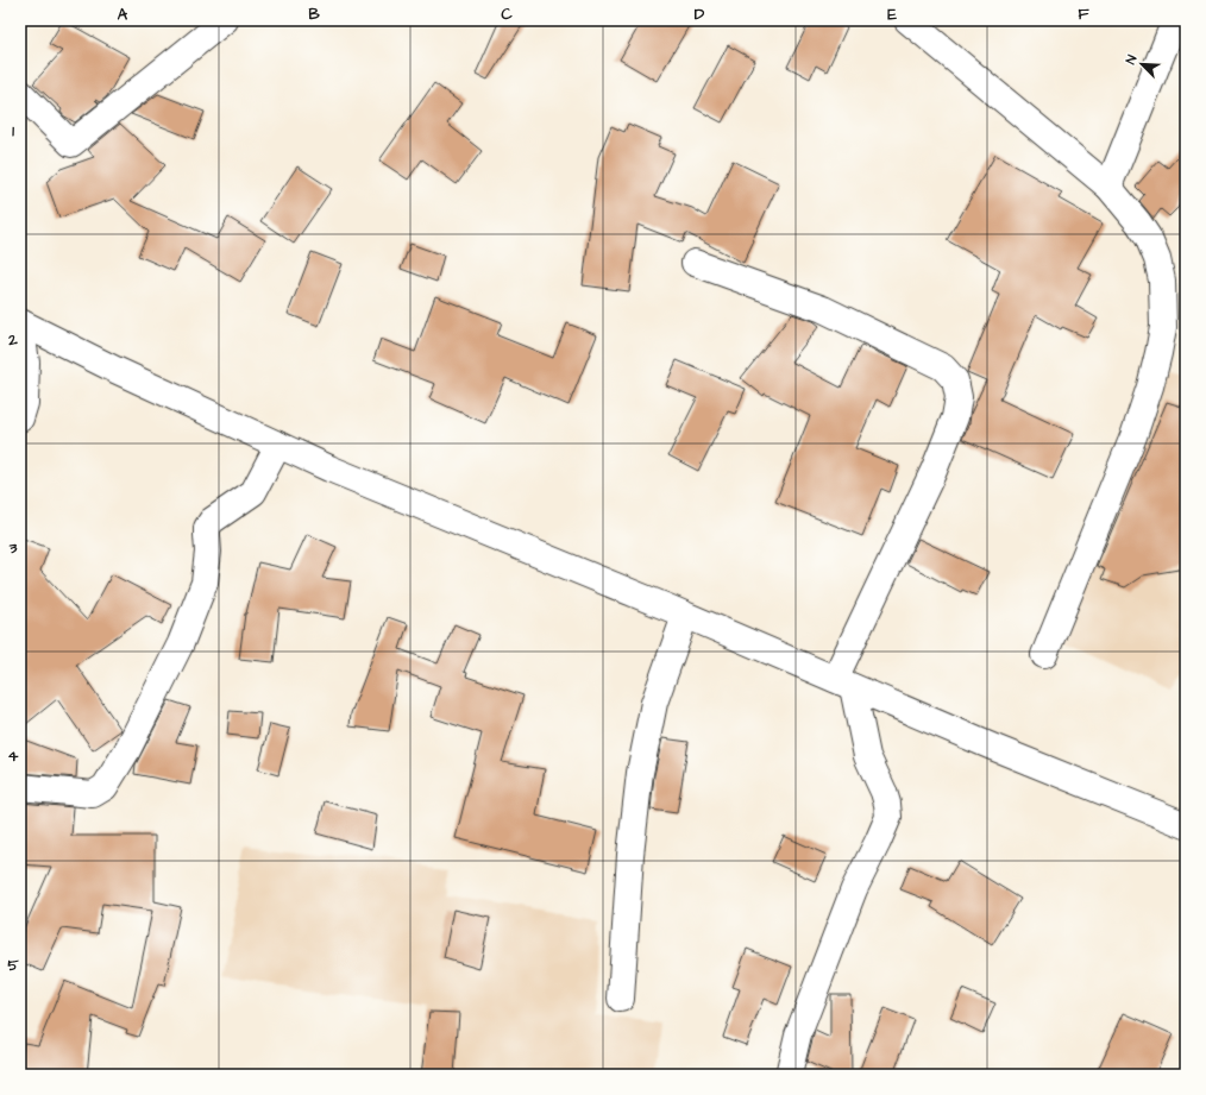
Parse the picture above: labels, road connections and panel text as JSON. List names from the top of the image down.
{
  "north": "top left",
  "grid": {
    "columns": [
      "A",
      "B",
      "C",
      "D",
      "E",
      "F"
    ],
    "rows": [
      "1",
      "2",
      "3",
      "4",
      "5"
    ]
  }
}
